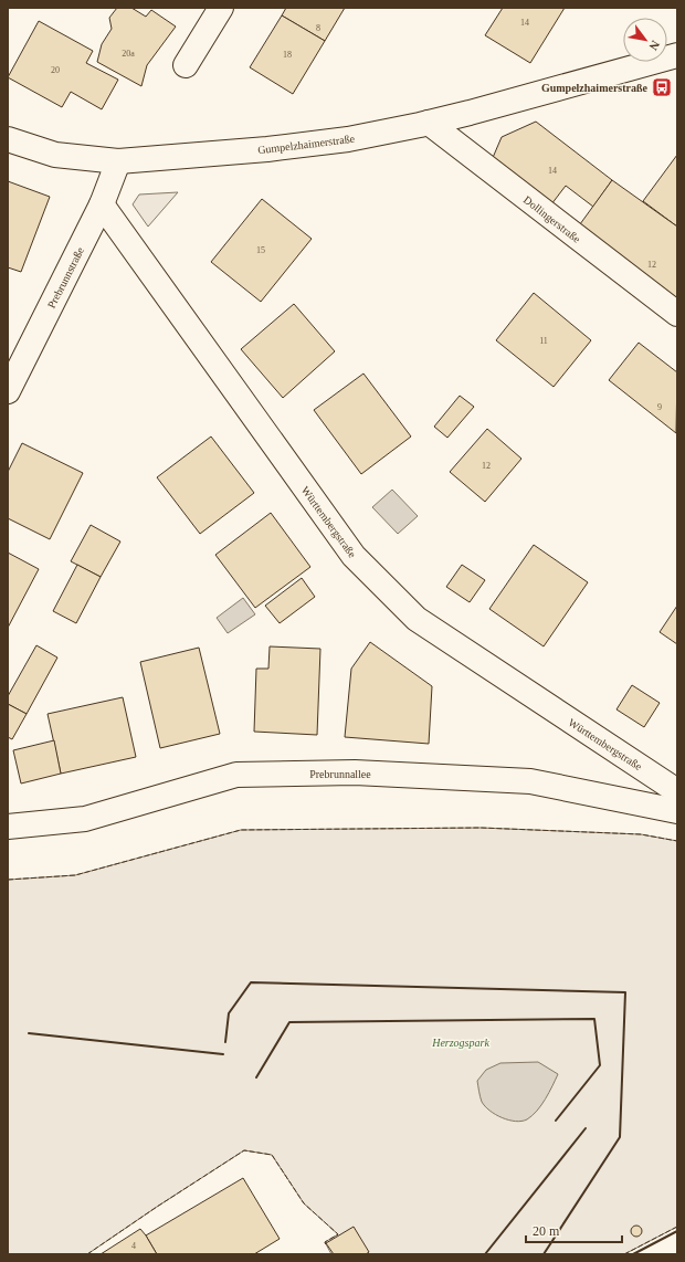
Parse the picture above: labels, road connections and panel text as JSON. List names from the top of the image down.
{
  "streets": {
    "street": [
      "Gumpelzhaimerstraße",
      "Dollingerstraße",
      "Prebrunnstraße",
      "Württembergstraße",
      "Prebrunnallee"
    ]
  },
  "crossings": [
    ["Gumpelzhaimerstraße", "Dollingerstraße"],
    ["Gumpelzhaimerstraße", "Prebrunnstraße"],
    ["Prebrunnstraße", "Württembergstraße"]
  ],
  "parks": ["Herzogspark"],
  "places": {
    "bus stop": ["Gumpelzhaimerstraße"]
  },
  "house_numbers": [
    "14",
    "8",
    "20a",
    "18",
    "20",
    "14",
    "15",
    "12",
    "11",
    "9",
    "12",
    "4"
  ],
  "scale_bar": "20 m",
  "north": "bottom right"
}
